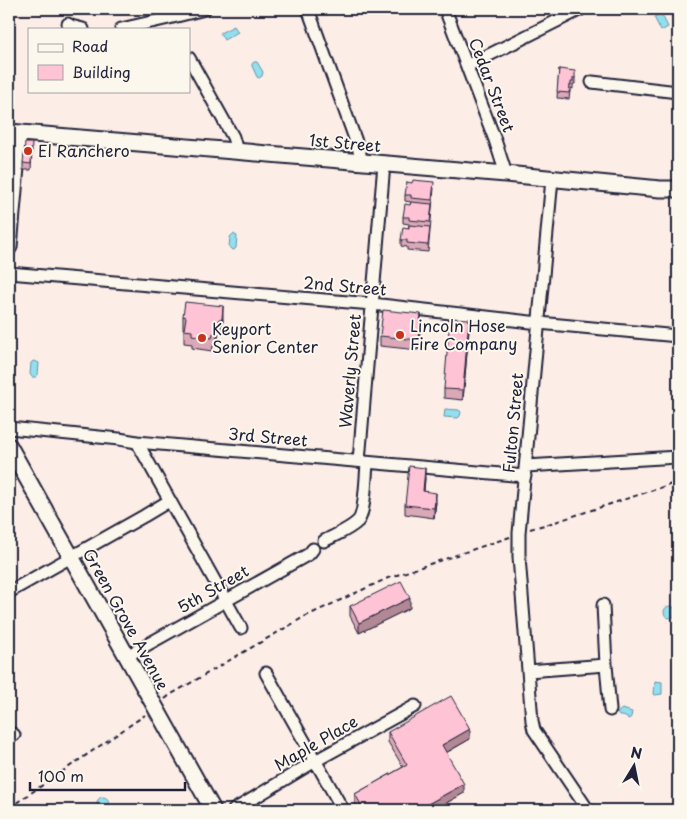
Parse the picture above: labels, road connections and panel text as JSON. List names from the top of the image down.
{
  "streets": {
    "main road": ["1st Street", "Green Grove Avenue"],
    "street": [
      "Cedar Street",
      "2nd Street",
      "Waverly Street",
      "Fulton Street",
      "3rd Street",
      "5th Street",
      "Maple Place"
    ]
  },
  "crossings": [
    ["Cedar Street", "1st Street"],
    ["1st Street", "Waverly Street"],
    ["1st Street", "Fulton Street"],
    ["2nd Street", "Waverly Street"],
    ["2nd Street", "Fulton Street"],
    ["Waverly Street", "3rd Street"],
    ["Fulton Street", "3rd Street"],
    ["5th Street", "Green Grove Avenue"]
  ],
  "places": ["El Ranchero", "Lincoln Hose Fire Company", "Keyport Senior Center"],
  "legend": ["Road", "Building"],
  "scale_bar": "100 m",
  "north": "top"
}
